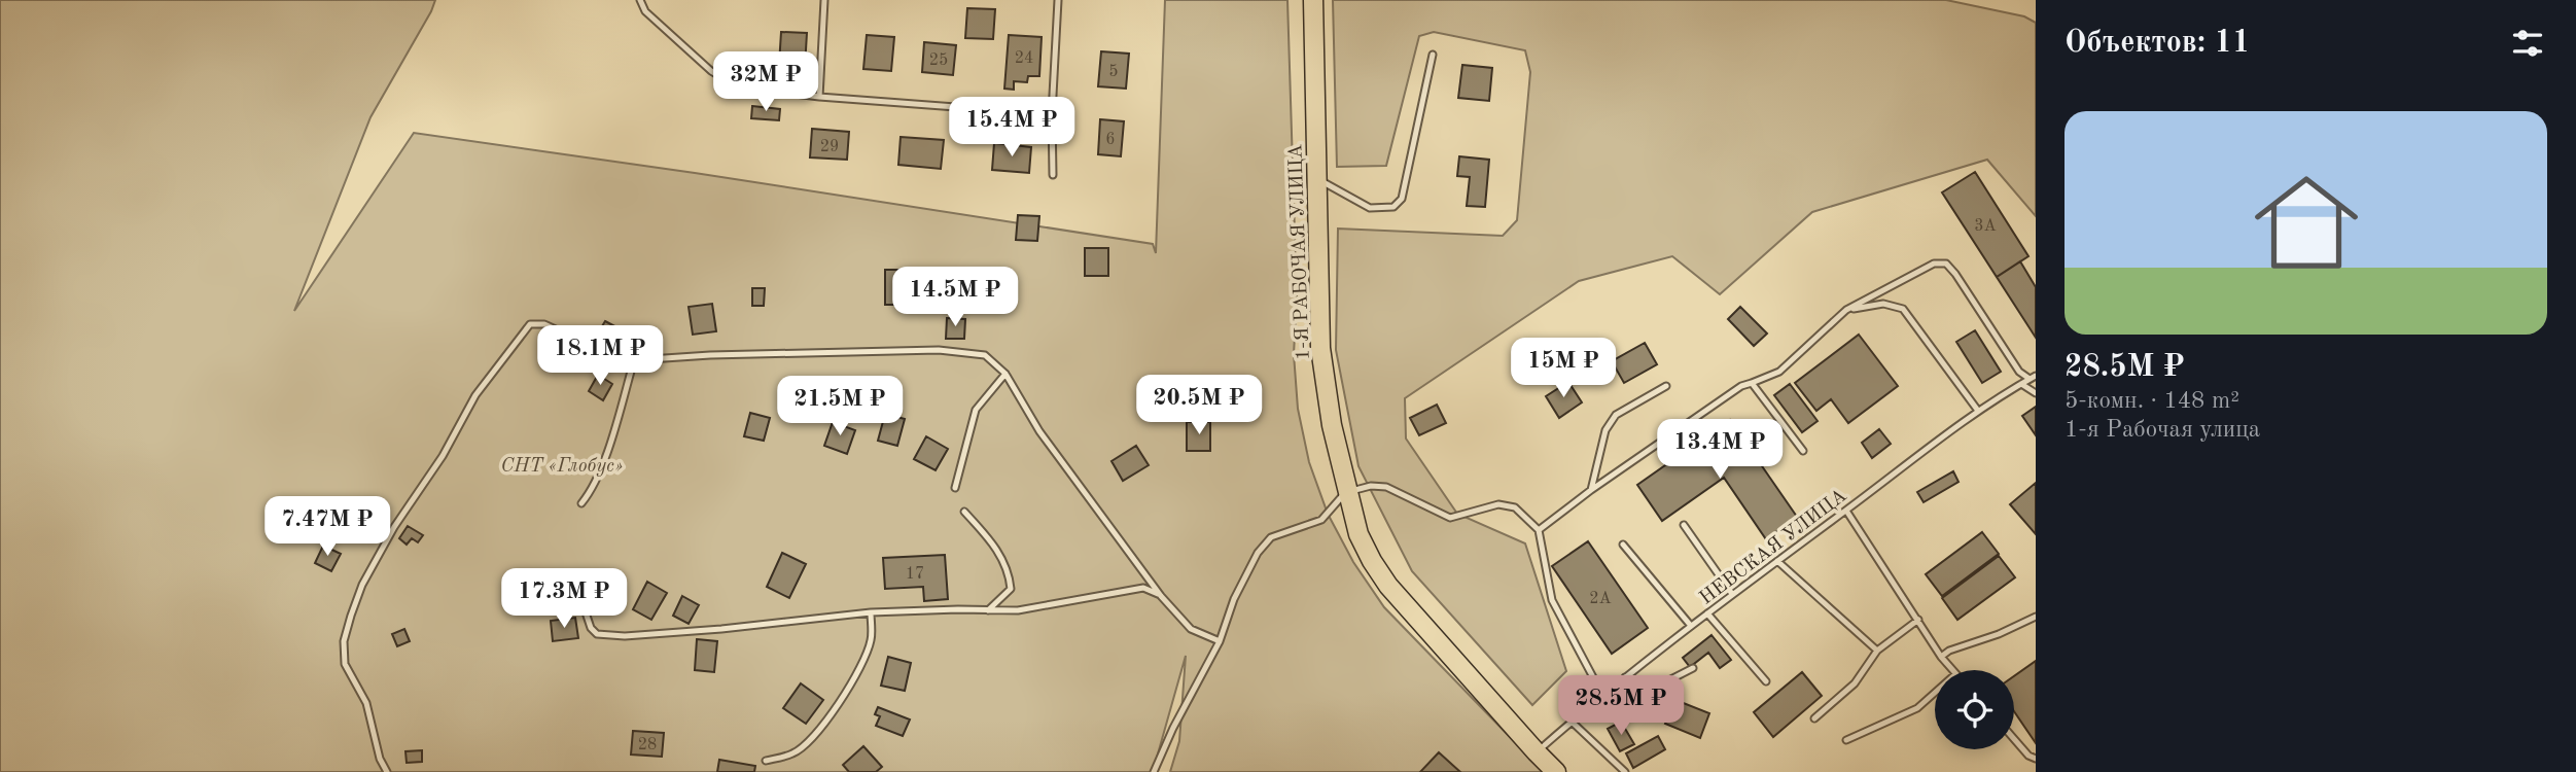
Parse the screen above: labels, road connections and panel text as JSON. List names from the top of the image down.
{
  "streets": {
    "main road": ["1-Я РАБОЧАЯ УЛИЦА"],
    "lane": ["НЕВСКАЯ УЛИЦА"]
  },
  "crossings": [
    ["1-Я РАБОЧАЯ УЛИЦА", "НЕВСКАЯ УЛИЦА"]
  ],
  "parks": ["СНТ «Глобус»"],
  "house_numbers": [
    "24",
    "25",
    "5",
    "6",
    "29",
    "3А",
    "17",
    "2А",
    "28"
  ],
  "page": {
    "heading": "Объектов: 11",
    "price": [
      "32M ₽",
      "15.4M ₽",
      "14.5M ₽",
      "18.1M ₽",
      "15M ₽",
      "20.5M ₽",
      "21.5M ₽",
      "13.4M ₽",
      "7.47M ₽",
      "17.3M ₽",
      "28.5M ₽"
    ],
    "list": [
      {
        "name": "28.5M ₽",
        "note": "5-комн. · 148 m² · 1-я Рабочая улица"
      }
    ]
  }
}
